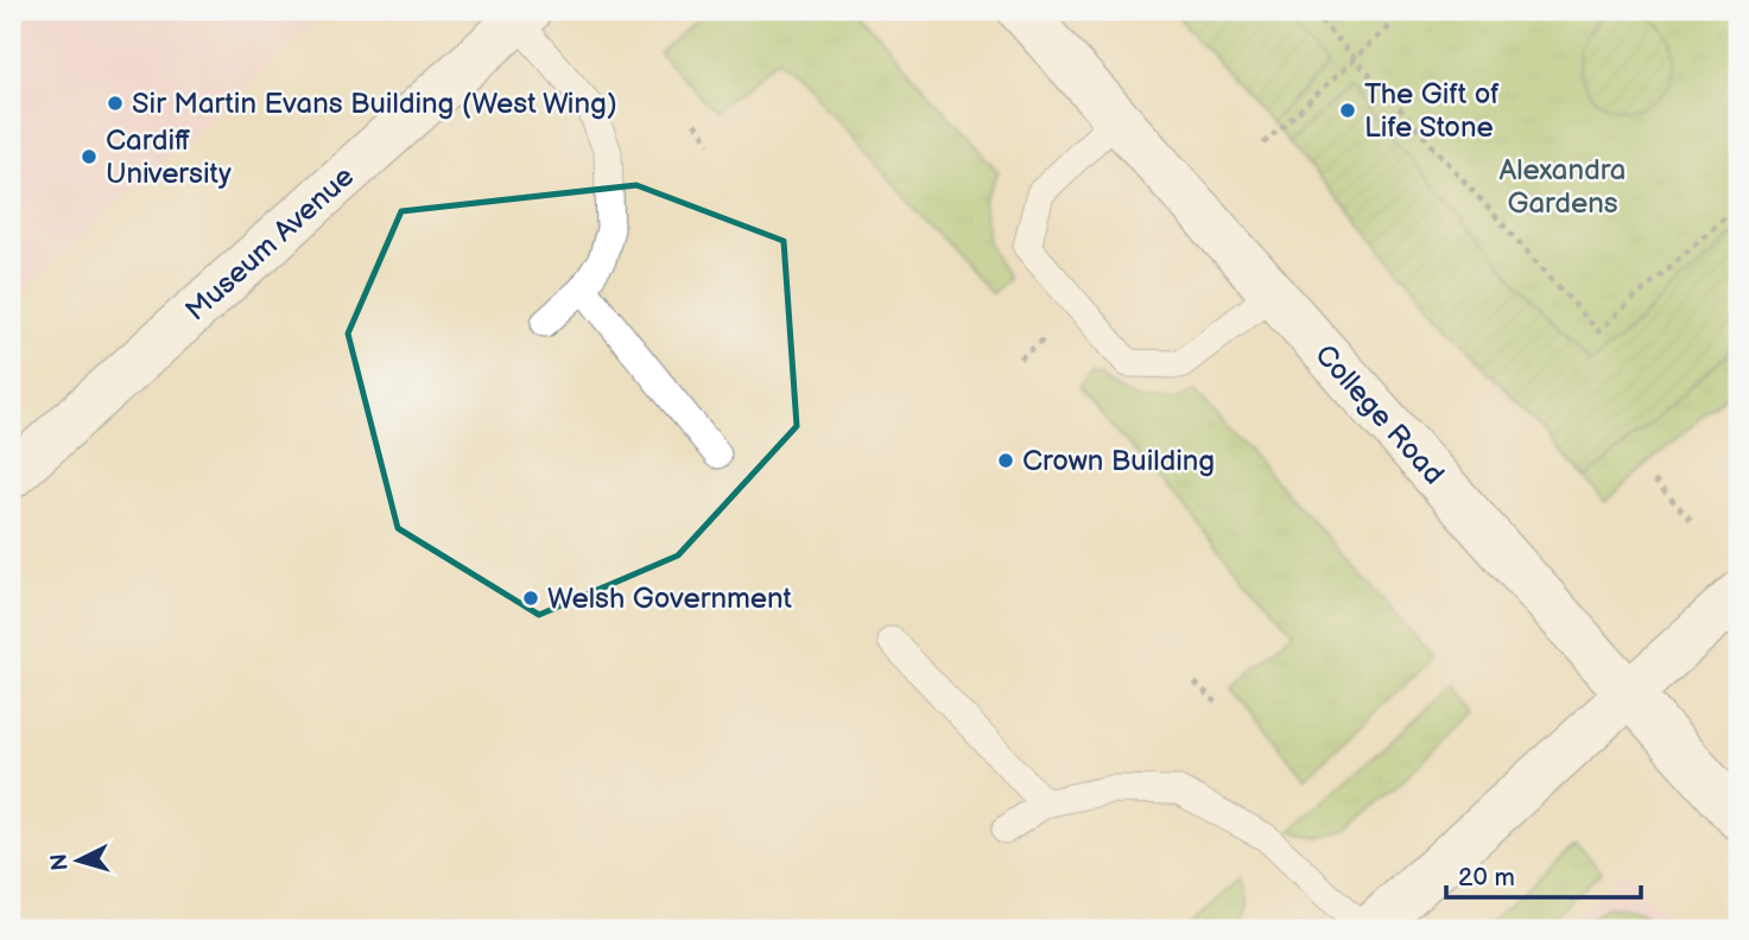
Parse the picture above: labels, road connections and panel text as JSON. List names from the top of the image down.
{
  "streets": {
    "street": ["Museum Avenue", "College Road"]
  },
  "parks": ["Alexandra Gardens"],
  "places": [
    "Sir Martin Evans Building (West Wing)",
    "The Gift of Life Stone",
    "Cardiff University",
    "Crown Building",
    "Welsh Government"
  ],
  "scale_bar": "20 m",
  "north": "left"
}
